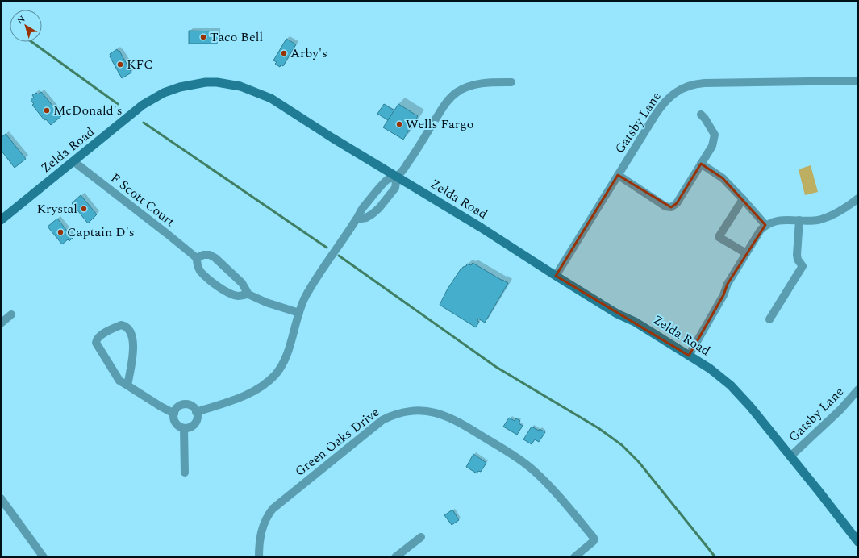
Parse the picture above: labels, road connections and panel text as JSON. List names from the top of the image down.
{
  "streets": {
    "main road": ["Zelda Road"],
    "street": ["Gatsby Lane", "F Scott Court", "Green Oaks Drive"]
  },
  "crossings": [
    ["Gatsby Lane", "Zelda Road"],
    ["Zelda Road", "F Scott Court"]
  ],
  "places": [
    "Taco Bell",
    "Arby's",
    "KFC",
    "McDonald's",
    "Wells Fargo",
    "Krystal",
    "Captain D's"
  ],
  "north": "top left"
}
